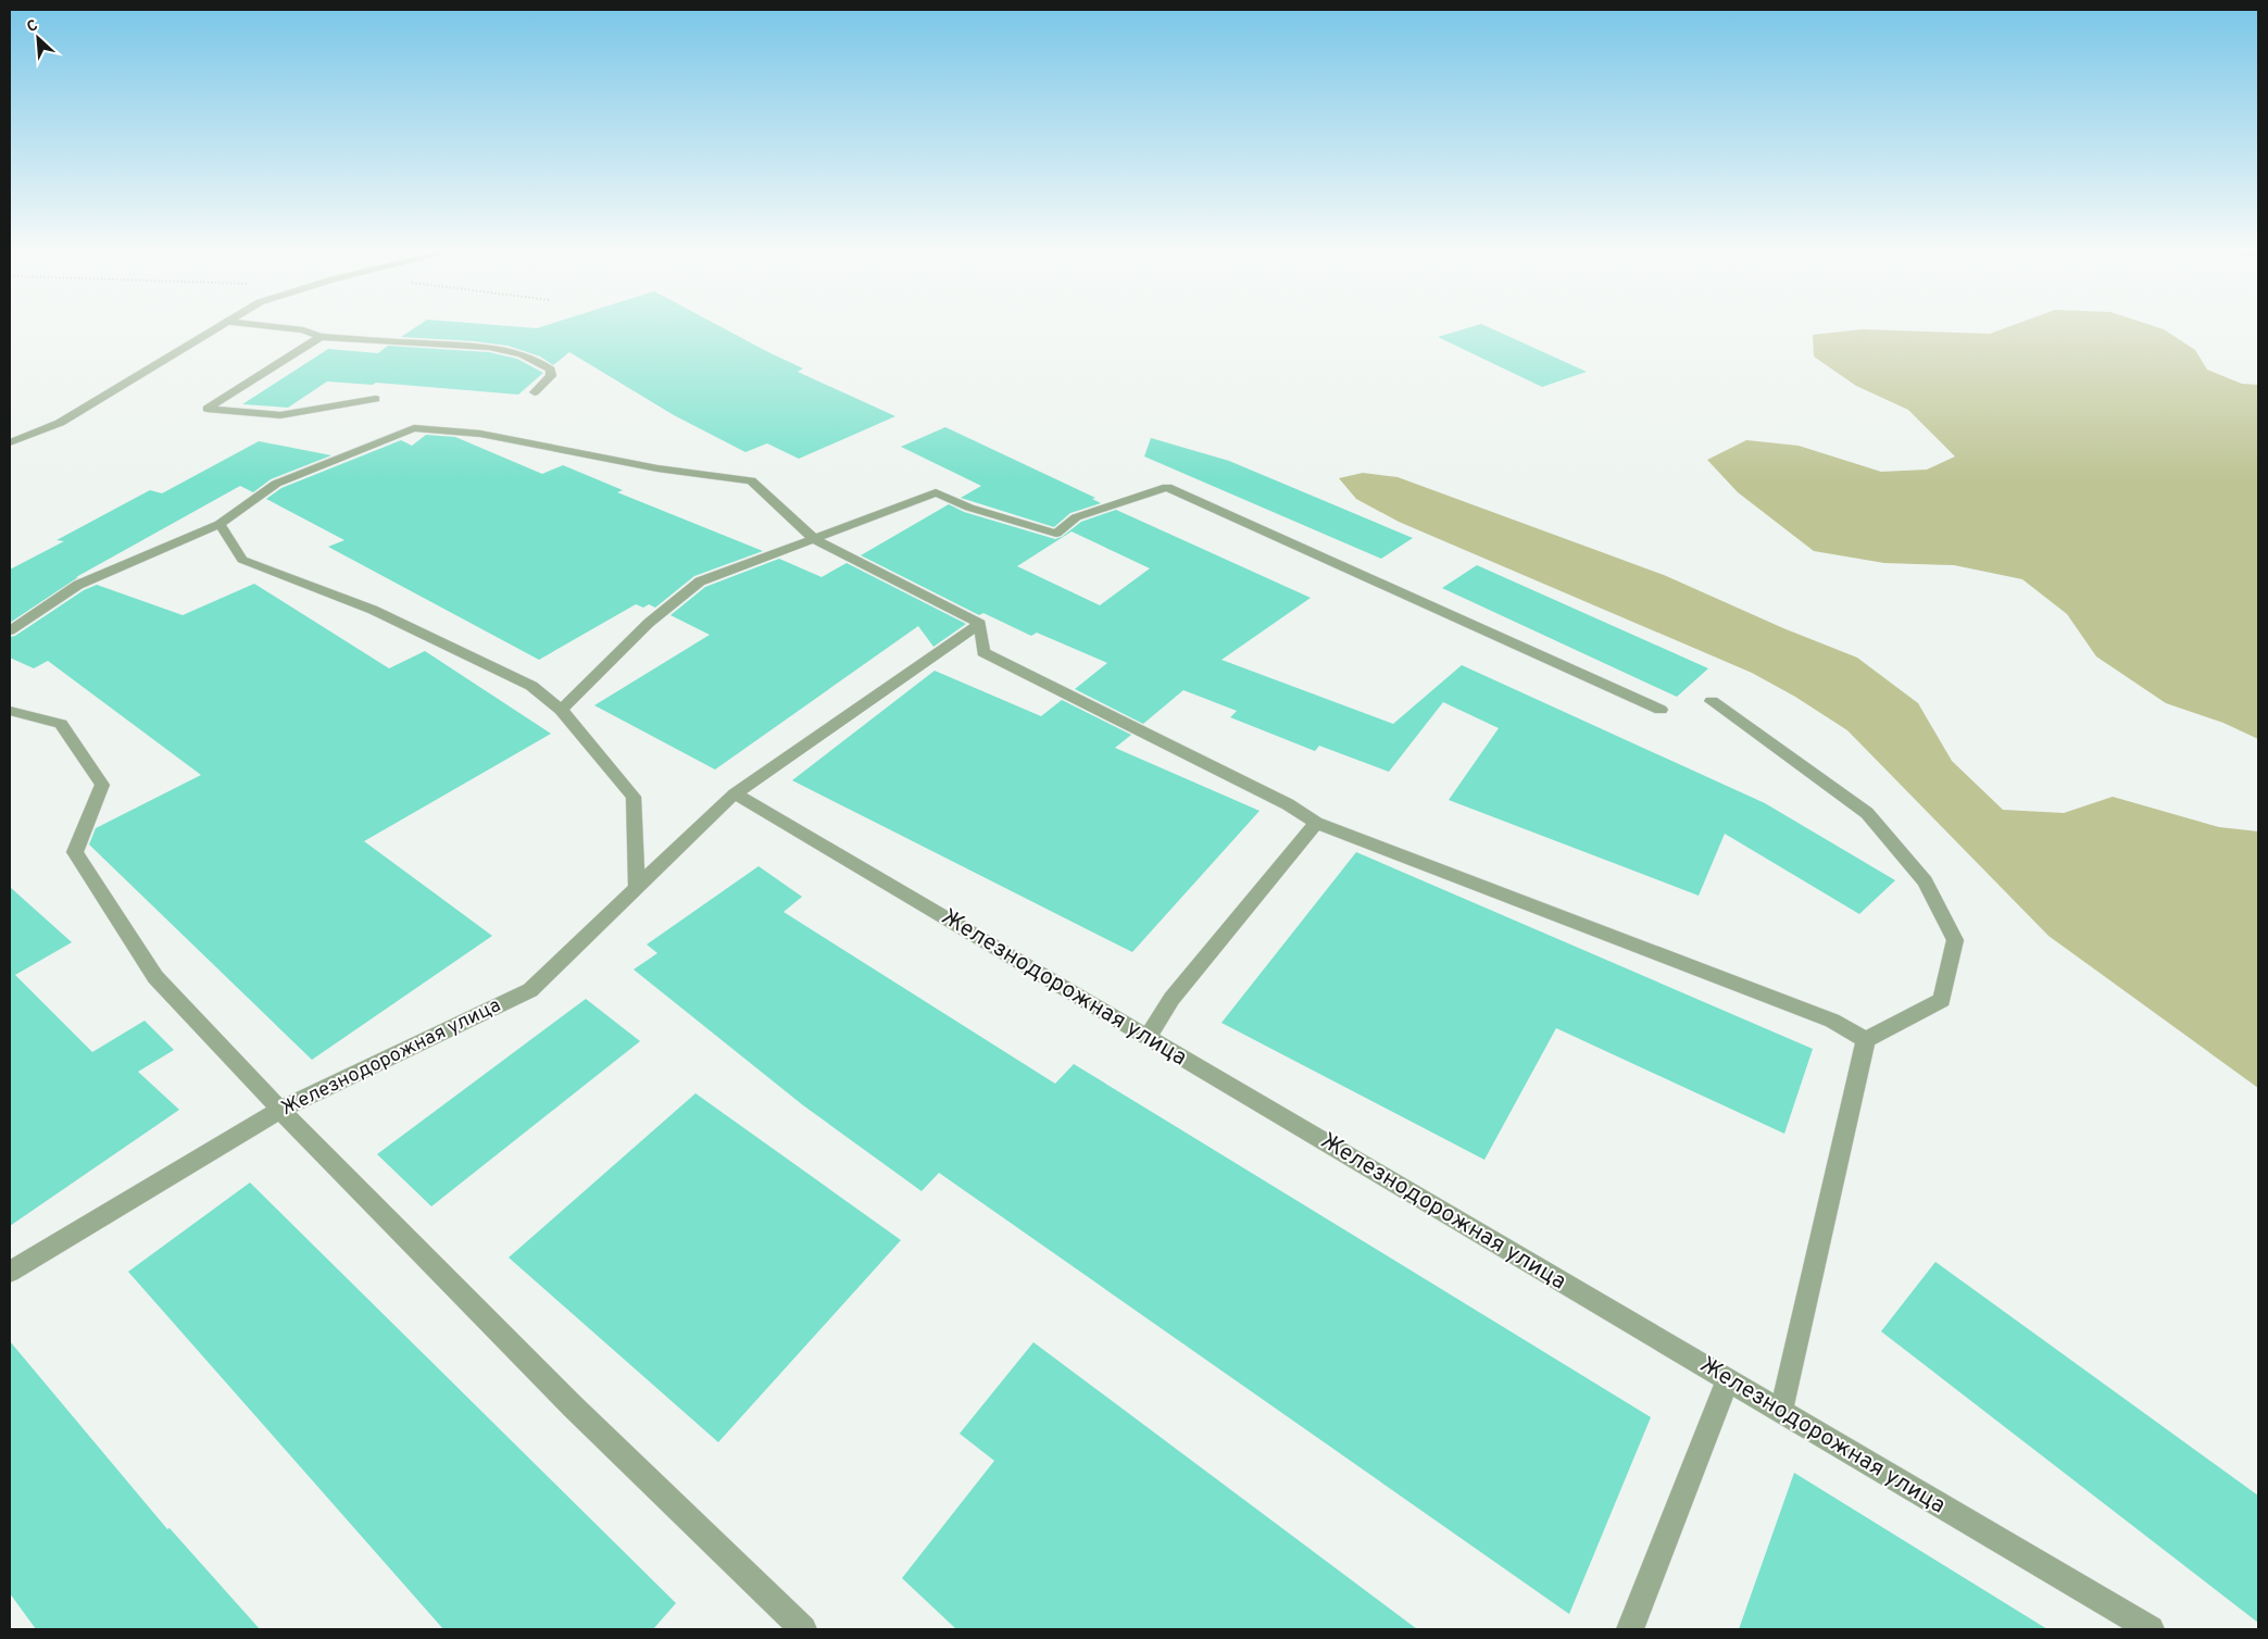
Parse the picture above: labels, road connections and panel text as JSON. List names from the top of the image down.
{
  "streets": {
    "street": ["Железнодорожная улица"]
  },
  "north": "top left"
}
